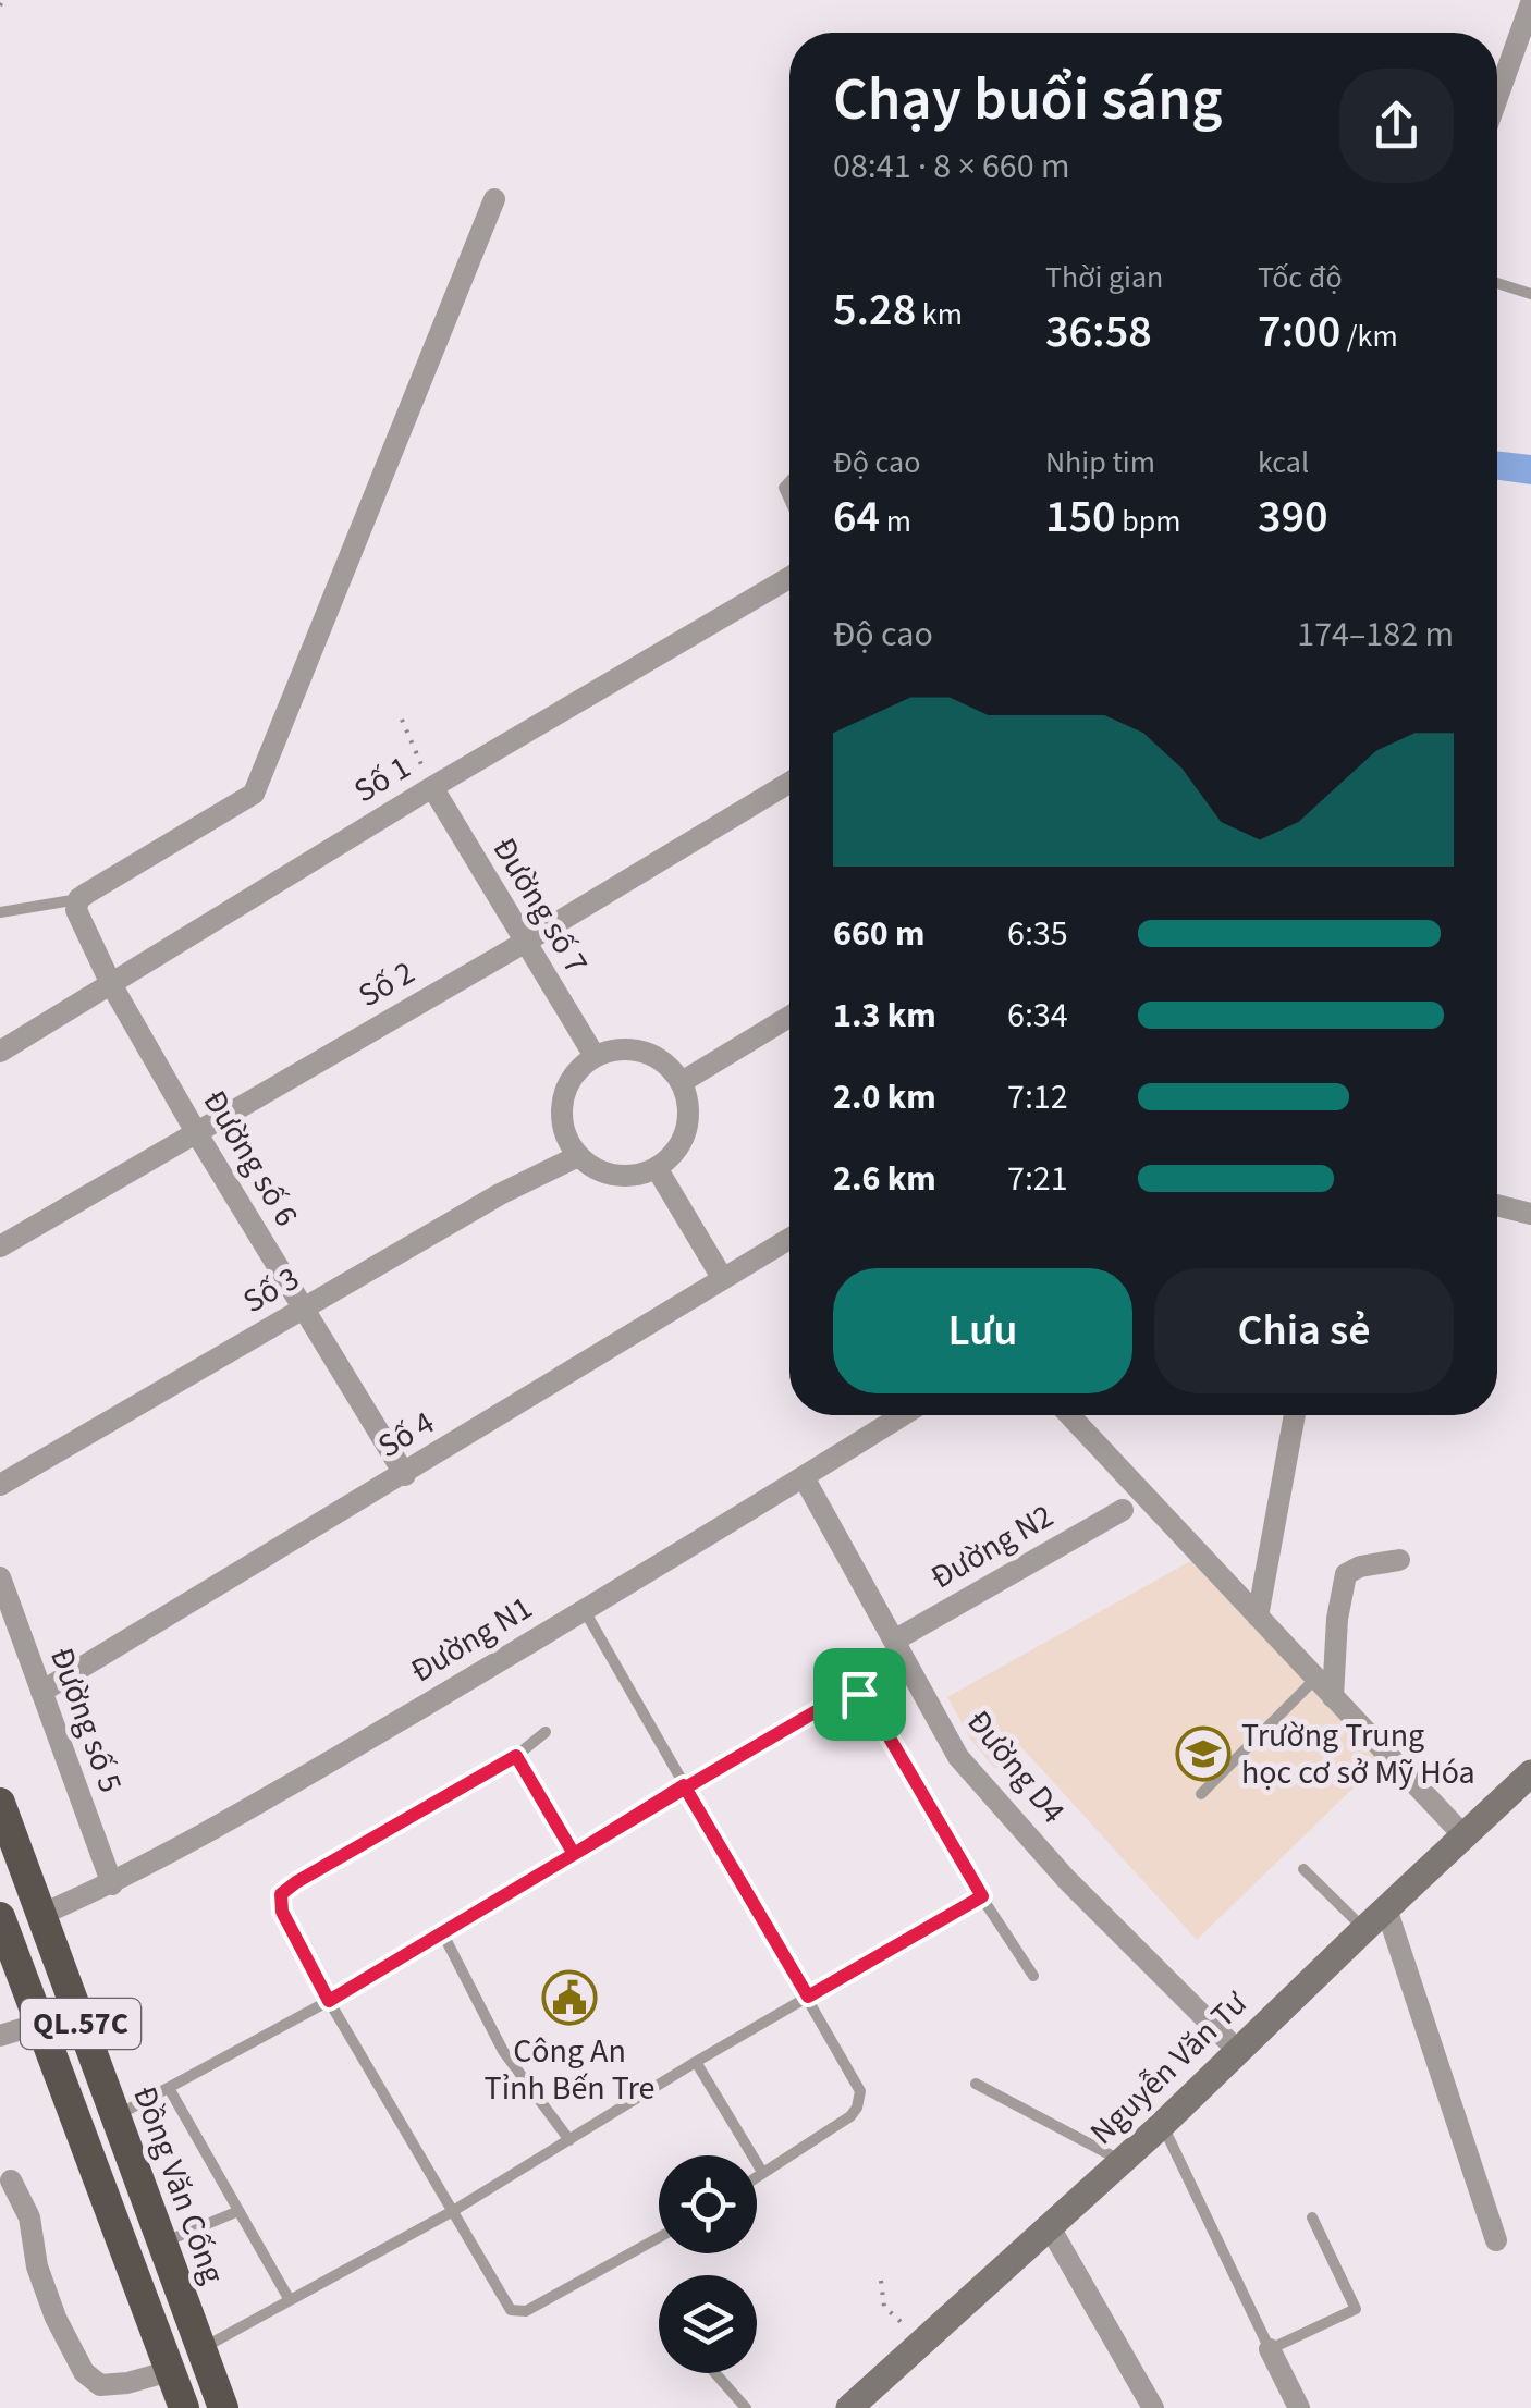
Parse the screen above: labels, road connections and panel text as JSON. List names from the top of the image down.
{
  "streets": {
    "highway": ["QL.57C", "Đồng Văn Cống"],
    "main road": ["Nguyễn Văn Tư"],
    "street": [
      "Số 1",
      "Đường số 7",
      "Số 2",
      "Đường số 6",
      "Số 3",
      "Số 4",
      "Đường N2",
      "Đường N1",
      "Đường số 5",
      "Đường D4"
    ]
  },
  "crossings": [
    ["Số 1", "Đường số 7"],
    ["Số 1", "Đường số 6"],
    ["Đường số 7", "Số 2"],
    ["Đường số 7", "Số 3"],
    ["Số 2", "Đường số 6"],
    ["Đường số 6", "Số 3"],
    ["Đường số 6", "Số 4"],
    ["Số 4", "Đường số 5"],
    ["Đường N2", "Đường D4"],
    ["Đường N1", "Đường số 5"],
    ["Đường N1", "Đường D4"],
    ["Đường N1", "Đồng Văn Cống"],
    ["Đường D4", "Nguyễn Văn Tư"]
  ],
  "places": {
    "school or university": ["Trường Trung học cơ sở Mỹ Hóa"],
    "public building": ["Công An Tỉnh Bến Tre"]
  },
  "page": {
    "heading": ["Chạy buổi sáng", "08:41 · 8 × 660 m"],
    "stats": [
      ["5.28 km"],
      ["Thời gian", "36:58"],
      ["Tốc độ", "7:00 /km"],
      ["Độ cao", "64 m"],
      ["Nhịp tim", "150 bpm"],
      ["kcal", "390"]
    ],
    "chart": ["Độ cao", "174–182 m"],
    "list": [
      {
        "name": "660 m",
        "note": "6:35"
      },
      {
        "name": "1.3 km",
        "note": "6:34"
      },
      {
        "name": "2.0 km",
        "note": "7:12"
      },
      {
        "name": "2.6 km",
        "note": "7:21"
      }
    ],
    "buttons": ["Lưu", "Chia sẻ"]
  }
}
